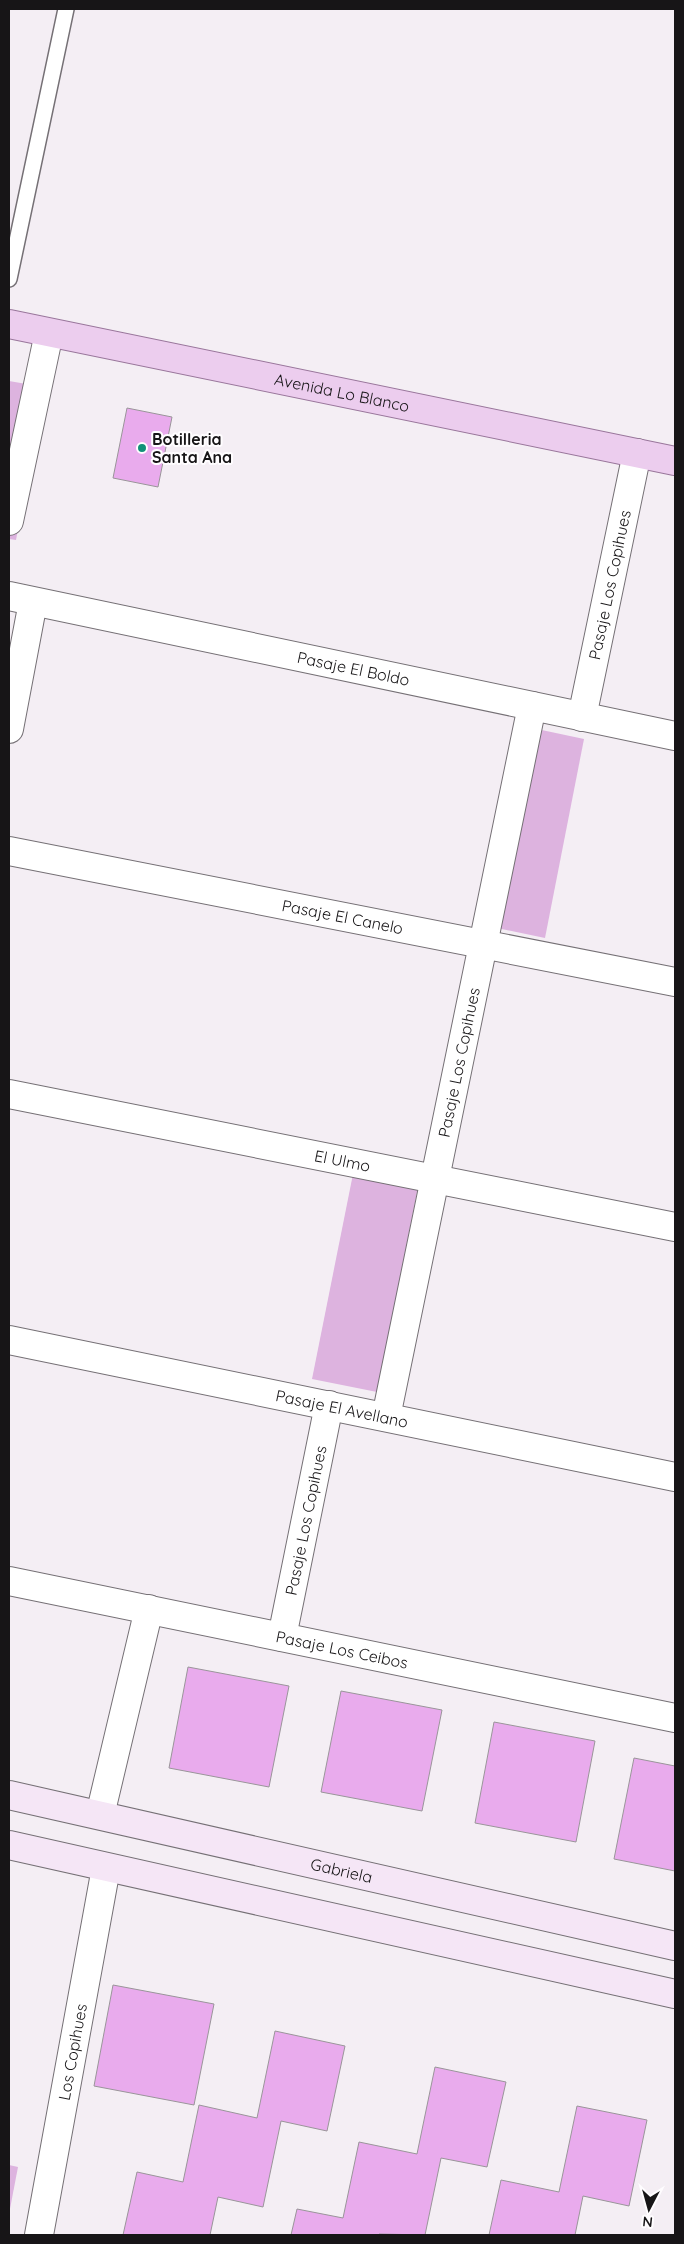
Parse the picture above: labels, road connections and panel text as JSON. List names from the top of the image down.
{
  "streets": {
    "main road": ["Avenida Lo Blanco"],
    "street": [
      "Pasaje Los Copihues",
      "Pasaje El Boldo",
      "Pasaje El Canelo",
      "El Ulmo",
      "Pasaje El Avellano",
      "Pasaje Los Ceibos",
      "Gabriela",
      "Los Copihues"
    ]
  },
  "crossings": [
    ["Avenida Lo Blanco", "Pasaje Los Copihues"],
    ["Pasaje Los Copihues", "Pasaje El Boldo"],
    ["Pasaje Los Copihues", "Pasaje El Canelo"],
    ["Pasaje Los Copihues", "El Ulmo"],
    ["Pasaje Los Copihues", "Pasaje El Avellano"],
    ["Pasaje Los Copihues", "Pasaje Los Ceibos"]
  ],
  "places": ["Botilleria Santa Ana"],
  "north": "bottom"
}
